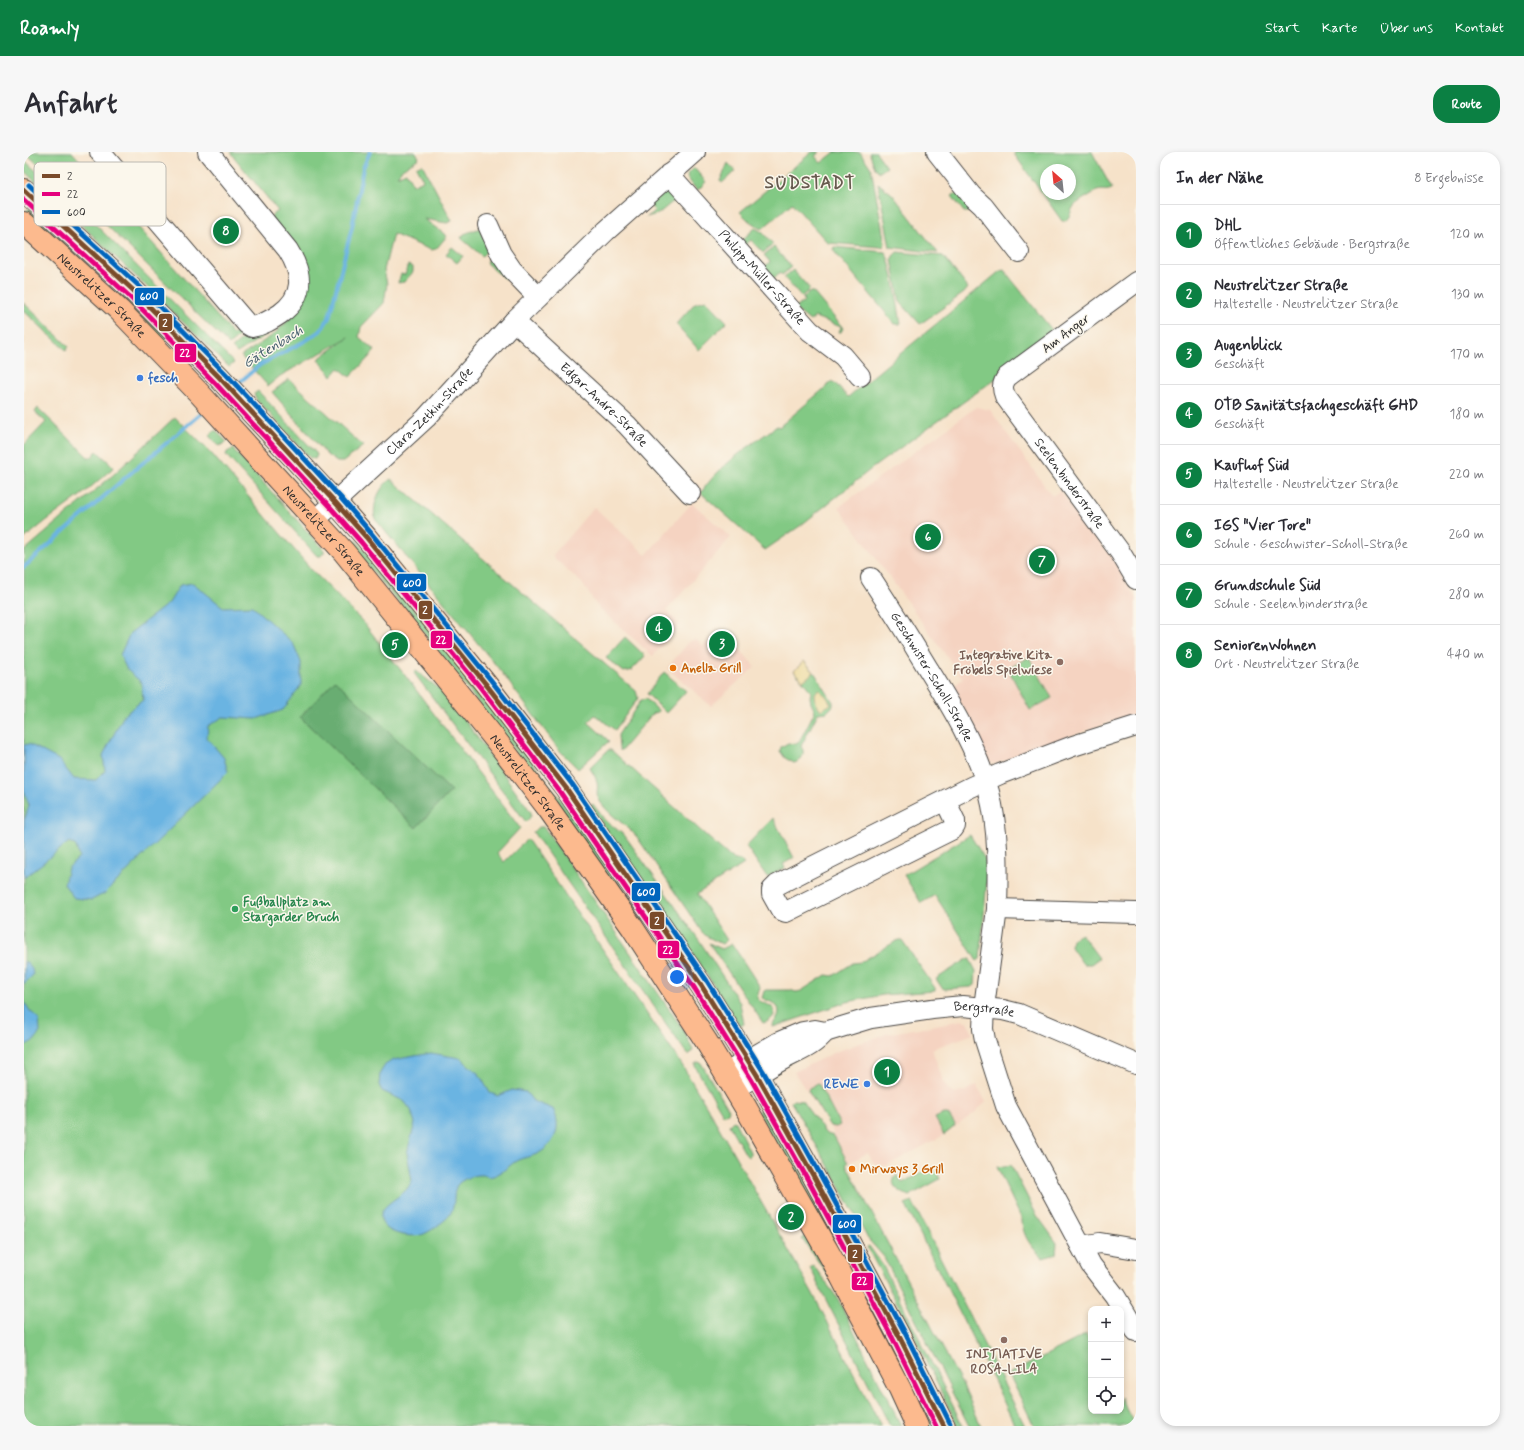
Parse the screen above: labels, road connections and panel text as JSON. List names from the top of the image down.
{
  "streets": {
    "main road": ["Neustrelitzer Straße"],
    "street": [
      "Philipp-Müller-Straße",
      "Am Anger",
      "Edgar-Andre-Straße",
      "Clara-Zetkin-Straße",
      "Seelenbinderstraße",
      "Geschwister-Scholl-Straße",
      "Bergstraße"
    ]
  },
  "crossings": [
    ["Philipp-Müller-Straße", "Clara-Zetkin-Straße"],
    ["Neustrelitzer Straße", "Clara-Zetkin-Straße"],
    ["Neustrelitzer Straße", "Bergstraße"],
    ["Am Anger", "Seelenbinderstraße"],
    ["Edgar-Andre-Straße", "Clara-Zetkin-Straße"],
    ["Geschwister-Scholl-Straße", "Bergstraße"]
  ],
  "districts": ["SÜDSTADT"],
  "water": ["Gätenbach"],
  "places": [
    "fesch",
    "Integrative Kita Fröbels Spielwiese",
    "Anella Grill",
    "Fußballplatz am Stargarder Bruch",
    "REWE",
    "Mirways 3 Grill",
    "INITIATIVE ROSA-LILA"
  ],
  "lines": ["transit line 600", "transit line 2", "transit line 22"],
  "legend": ["2", "22", "600"],
  "north": "top left",
  "page": {
    "header": "Roamly",
    "nav": [
      "Start",
      "Karte",
      "Über uns",
      "Kontakt"
    ],
    "buttons": "Route",
    "title": "Anfahrt",
    "heading": ["In der Nähe", "8 Ergebnisse"],
    "list": [
      {
        "mark": "1",
        "name": "DHL",
        "note": "Öffentliches Gebäude · Bergstraße",
        "value": "120 m"
      },
      {
        "mark": "2",
        "name": "Neustrelitzer Straße",
        "note": "Haltestelle · Neustrelitzer Straße",
        "value": "130 m"
      },
      {
        "mark": "3",
        "name": "Augenblick",
        "note": "Geschäft",
        "value": "170 m"
      },
      {
        "mark": "4",
        "name": "OTB Sanitätsfachgeschäft GHD",
        "note": "Geschäft",
        "value": "180 m"
      },
      {
        "mark": "5",
        "name": "Kaufhof Süd",
        "note": "Haltestelle · Neustrelitzer Straße",
        "value": "220 m"
      },
      {
        "mark": "6",
        "name": "IGS \"Vier Tore\"",
        "note": "Schule · Geschwister-Scholl-Straße",
        "value": "260 m"
      },
      {
        "mark": "7",
        "name": "Grundschule Süd",
        "note": "Schule · Seelenbinderstraße",
        "value": "280 m"
      },
      {
        "mark": "8",
        "name": "SeniorenWohnen",
        "note": "Ort · Neustrelitzer Straße",
        "value": "440 m"
      }
    ],
    "pins": [
      "8",
      "6",
      "7",
      "4",
      "3",
      "5",
      "1",
      "2"
    ],
    "map_buttons": ["+", "−"]
  }
}
